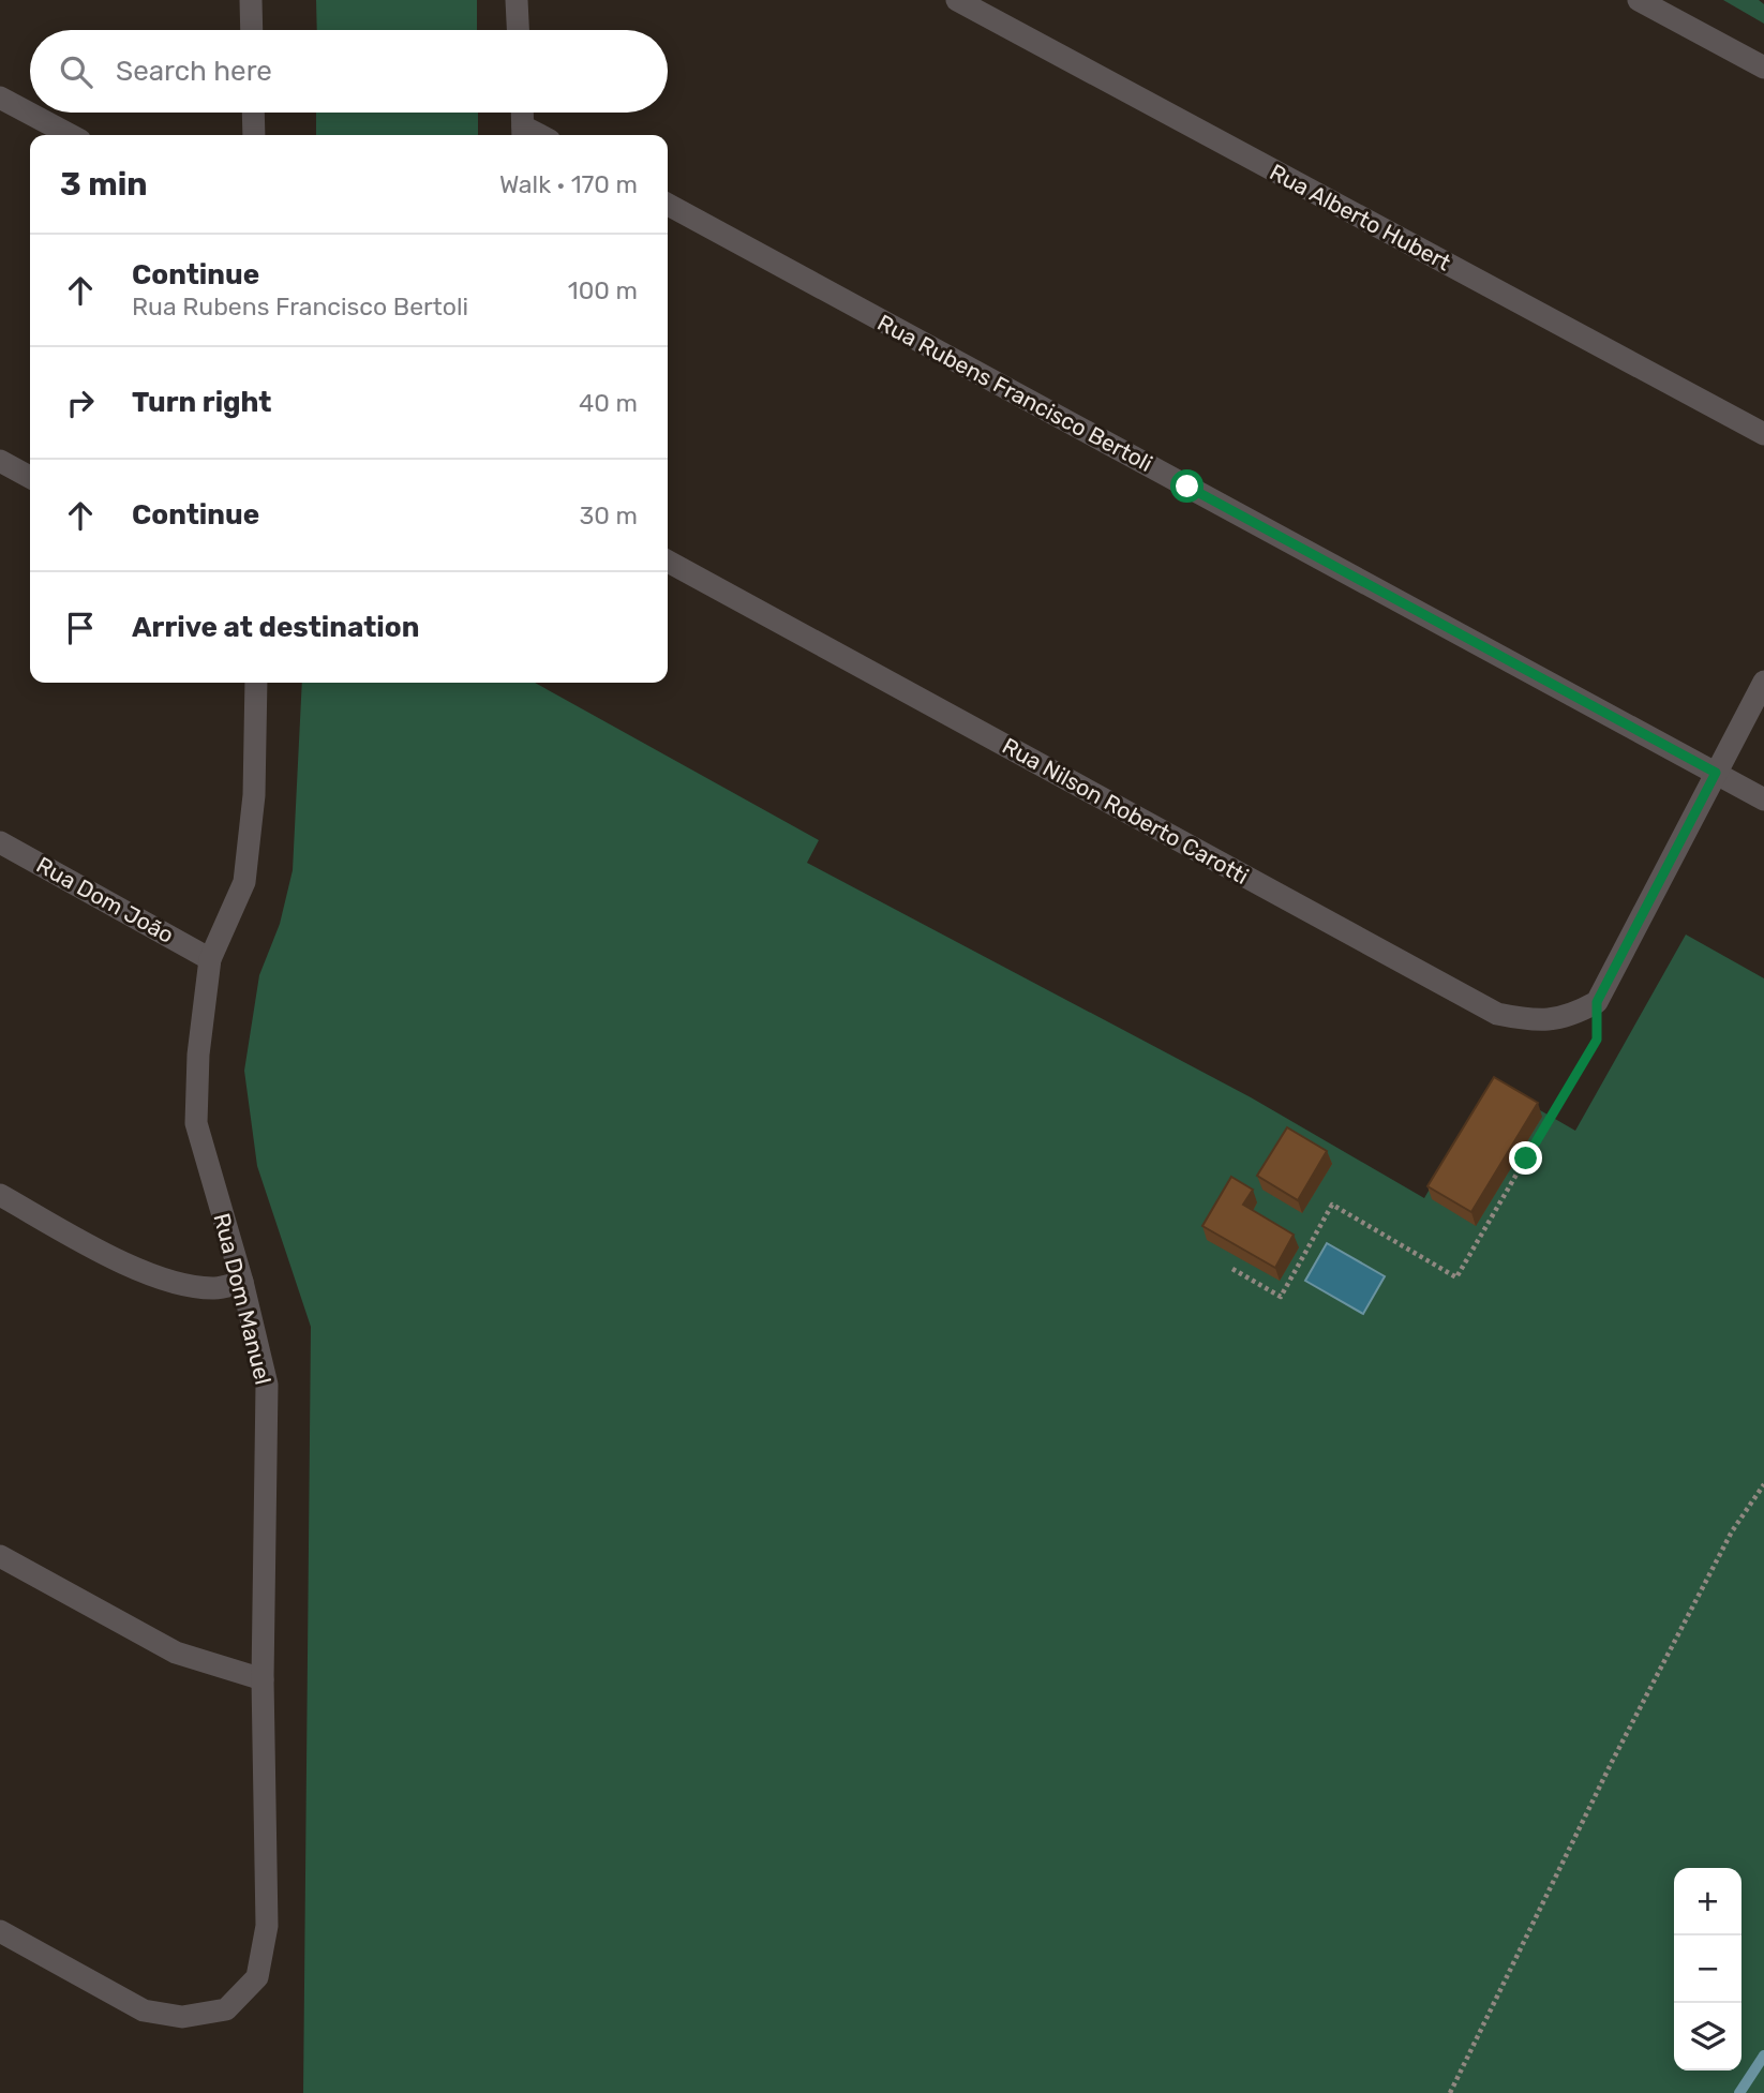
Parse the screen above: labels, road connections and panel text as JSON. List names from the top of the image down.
{
  "streets": {
    "street": [
      "Rua Alberto Hubert",
      "Rua Rubens Francisco Bertoli",
      "Rua Nilson Roberto Carotti",
      "Rua Dom João",
      "Rua Dom Manuel"
    ]
  },
  "crossings": [
    ["Rua Dom João", "Rua Dom Manuel"]
  ],
  "page": {
    "search": "Search here",
    "heading": ["3 min", "Walk · 170 m"],
    "list": [
      ["Continue", "Rua Rubens Francisco Bertoli", "100 m"],
      ["Turn right", "40 m"],
      ["Continue", "30 m"],
      "Arrive at destination"
    ],
    "map_buttons": ["+", "−"]
  }
}
